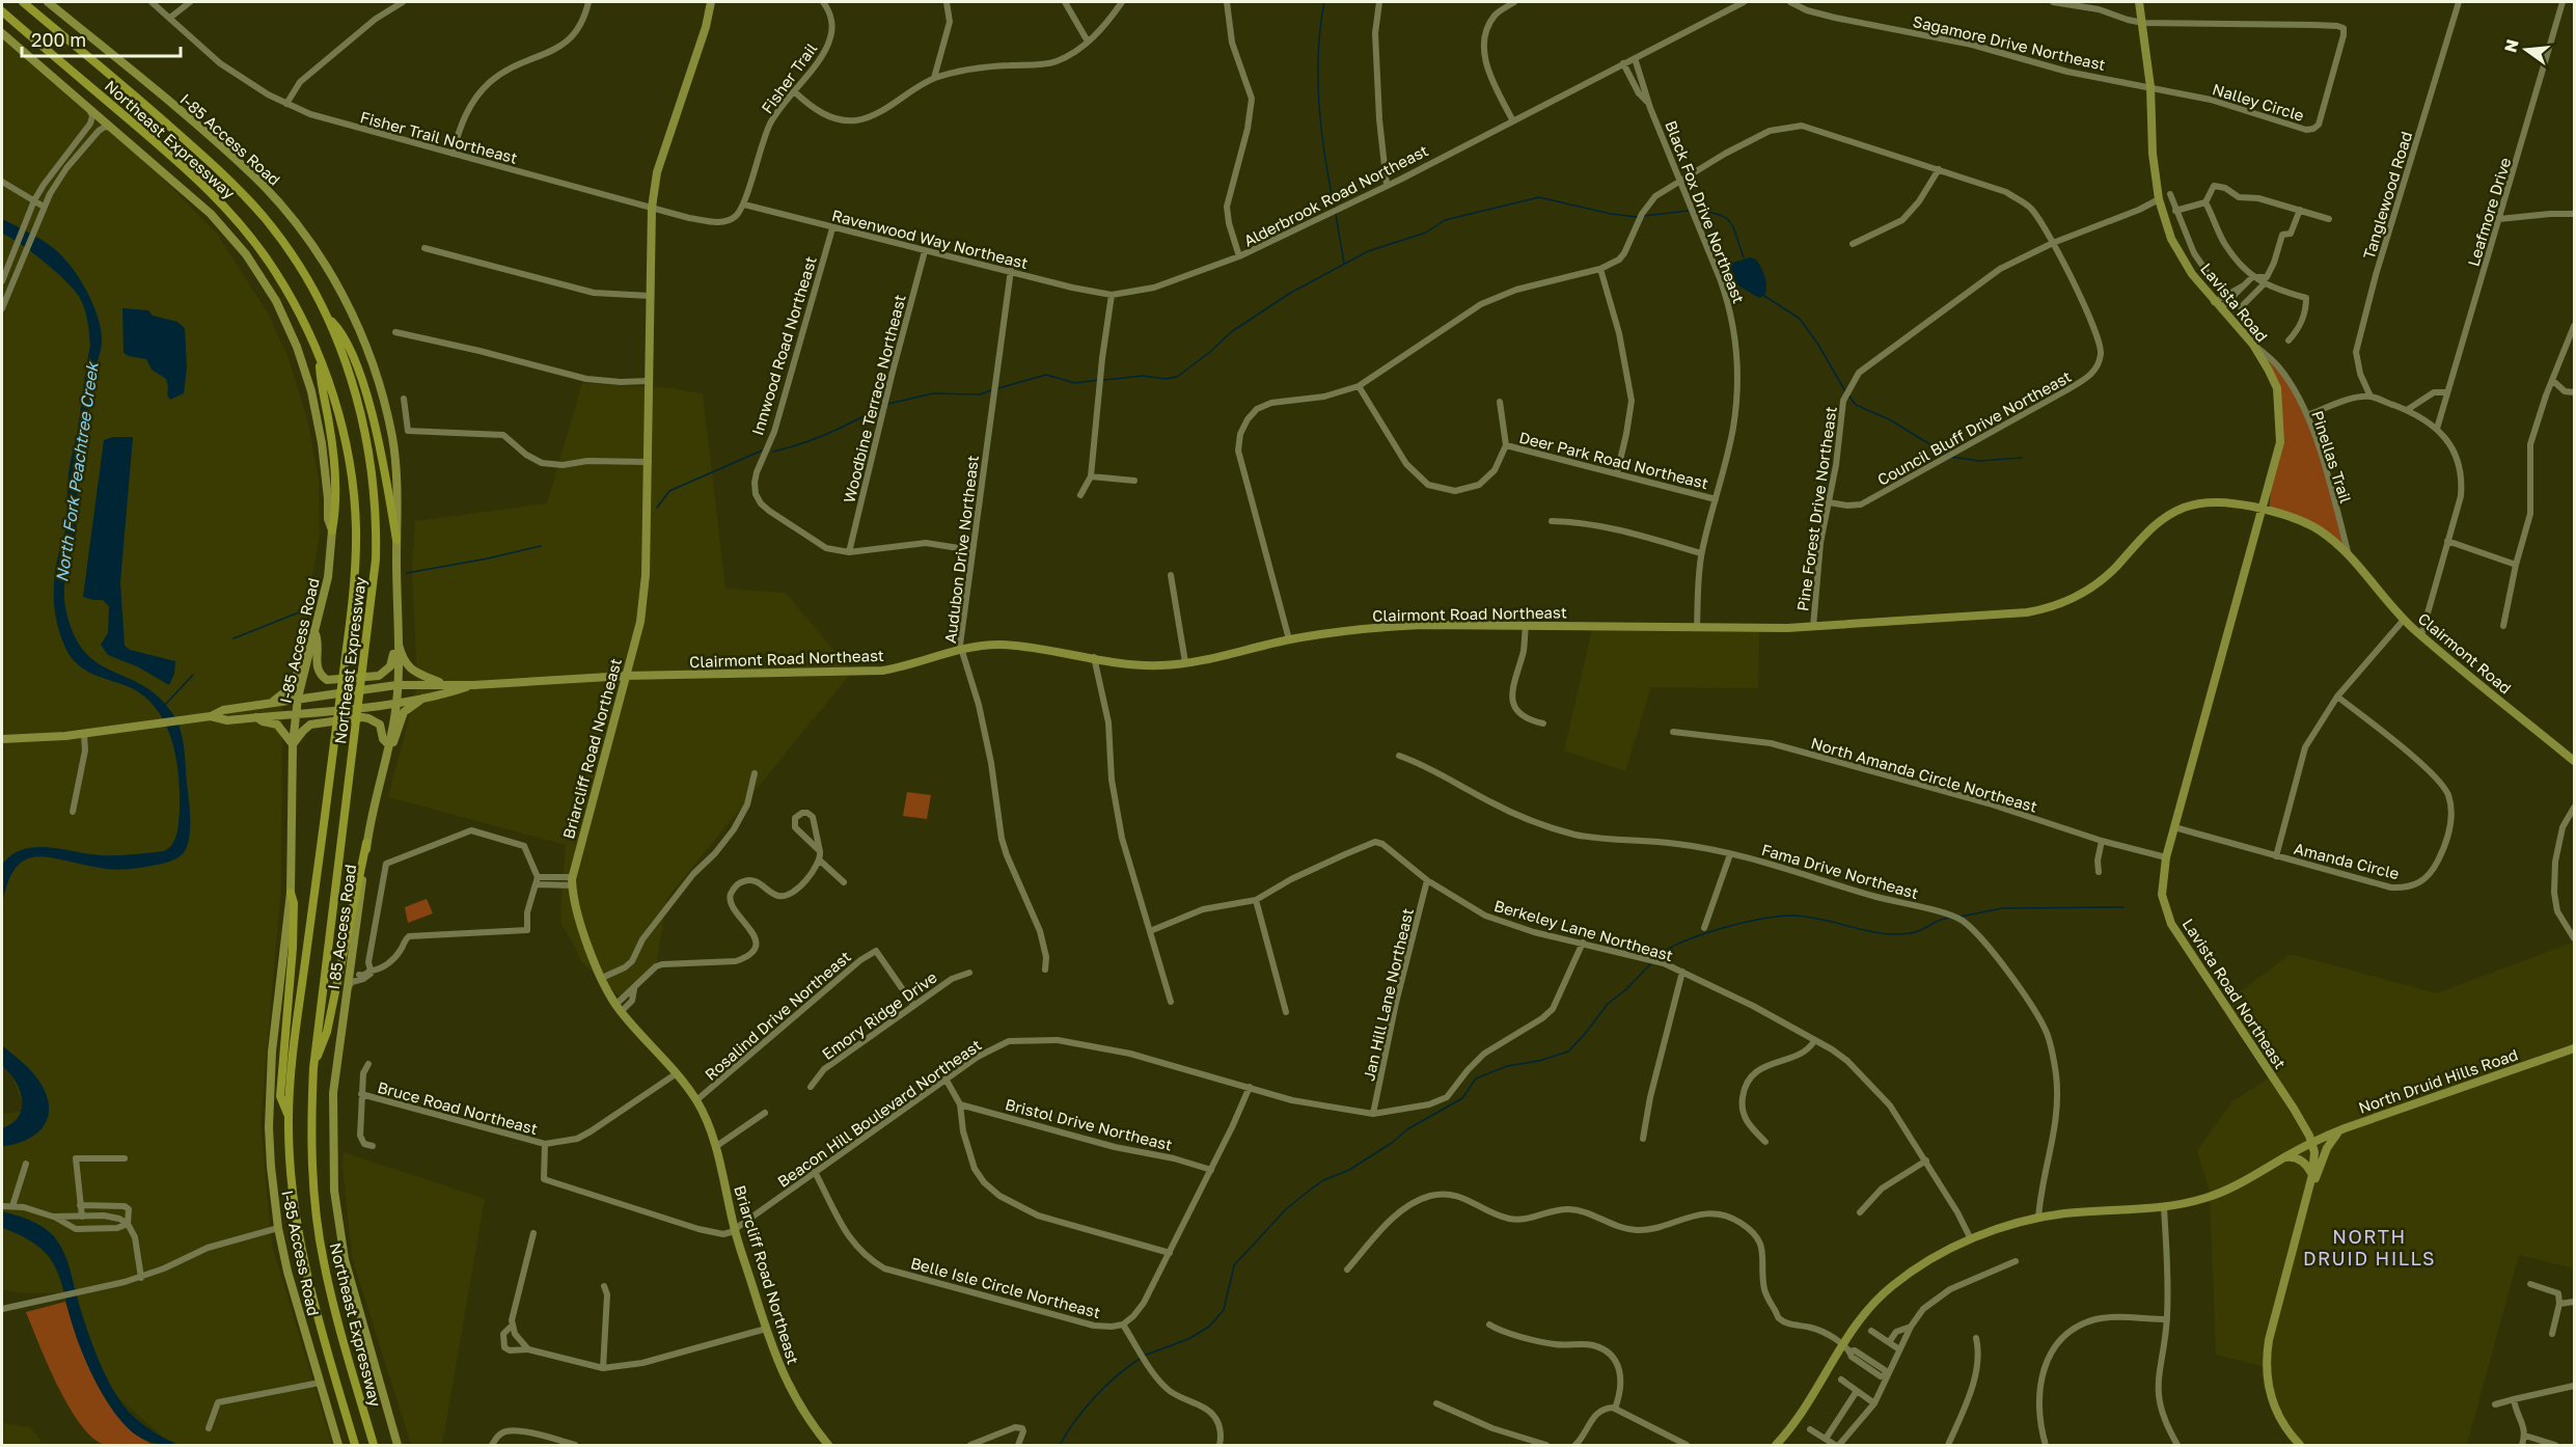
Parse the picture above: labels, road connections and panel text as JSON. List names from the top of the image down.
{
  "streets": {
    "highway": ["Northeast Expressway"],
    "main road": [
      "I-85 Access Road",
      "Lavista Road",
      "Clairmont Road Northeast",
      "Clairmont Road",
      "Briarcliff Road Northeast",
      "I 85 Access Road",
      "Lavista Road Northeast",
      "North Druid Hills Road"
    ],
    "street": [
      "Sagamore Drive Northeast",
      "Fisher Trail",
      "Nalley Circle",
      "Fisher Trail Northeast",
      "Alderbrook Road Northeast",
      "Tanglewood Road",
      "Black Fox Drive Northeast",
      "Leafmore Drive",
      "Ravenwood Way Northeast",
      "Innwood Road Northeast",
      "Woodbine Terrace Northeast",
      "Council Bluff Drive Northeast",
      "Pinellas Trail",
      "Deer Park Road Northeast",
      "Pine Forest Drive Northeast",
      "Audubon Drive Northeast",
      "North Amanda Circle Northeast",
      "Amanda Circle",
      "Fama Drive Northeast",
      "Berkeley Lane Northeast",
      "Jan Hill Lane Northeast",
      "Rosalind Drive Northeast",
      "Emory Ridge Drive",
      "Bruce Road Northeast",
      "Beacon Hill Boulevard Northeast",
      "Bristol Drive Northeast",
      "Belle Isle Circle Northeast"
    ]
  },
  "crossings": [
    ["Sagamore Drive Northeast", "Nalley Circle"],
    ["Sagamore Drive Northeast", "Lavista Road"],
    ["Fisher Trail", "Fisher Trail Northeast"],
    ["Fisher Trail", "Ravenwood Way Northeast"],
    ["Nalley Circle", "Lavista Road"],
    ["Fisher Trail Northeast", "Ravenwood Way Northeast"],
    ["Fisher Trail Northeast", "Briarcliff Road Northeast"],
    ["I-85 Access Road", "Clairmont Road Northeast"],
    ["I-85 Access Road", "I 85 Access Road"],
    ["Alderbrook Road Northeast", "Black Fox Drive Northeast"],
    ["Alderbrook Road Northeast", "Ravenwood Way Northeast"],
    ["Black Fox Drive Northeast", "Council Bluff Drive Northeast"],
    ["Black Fox Drive Northeast", "Deer Park Road Northeast"],
    ["Black Fox Drive Northeast", "Clairmont Road Northeast"],
    ["Ravenwood Way Northeast", "Innwood Road Northeast"],
    ["Ravenwood Way Northeast", "Woodbine Terrace Northeast"],
    ["Ravenwood Way Northeast", "Audubon Drive Northeast"],
    ["Lavista Road", "Pinellas Trail"],
    ["Lavista Road", "Pine Forest Drive Northeast"],
    ["Lavista Road", "Clairmont Road Northeast"],
    ["Lavista Road", "Lavista Road Northeast"],
    ["Innwood Road Northeast", "Woodbine Terrace Northeast"],
    ["Innwood Road Northeast", "Audubon Drive Northeast"],
    ["Council Bluff Drive Northeast", "Pine Forest Drive Northeast"],
    ["Council Bluff Drive Northeast", "Clairmont Road Northeast"],
    ["Pinellas Trail", "Clairmont Road Northeast"],
    ["Pinellas Trail", "Clairmont Road"],
    ["Pine Forest Drive Northeast", "Clairmont Road Northeast"],
    ["Audubon Drive Northeast", "Clairmont Road Northeast"],
    ["Clairmont Road Northeast", "Clairmont Road"],
    ["Clairmont Road Northeast", "Briarcliff Road Northeast"],
    ["Clairmont Road Northeast", "Lavista Road Northeast"],
    ["Briarcliff Road Northeast", "Rosalind Drive Northeast"],
    ["Briarcliff Road Northeast", "Bruce Road Northeast"],
    ["Briarcliff Road Northeast", "Beacon Hill Boulevard Northeast"],
    ["North Amanda Circle Northeast", "Lavista Road Northeast"],
    ["Amanda Circle", "Lavista Road Northeast"],
    ["Fama Drive Northeast", "North Druid Hills Road"],
    ["Berkeley Lane Northeast", "Jan Hill Lane Northeast"],
    ["Berkeley Lane Northeast", "North Druid Hills Road"],
    ["Lavista Road Northeast", "North Druid Hills Road"],
    ["Jan Hill Lane Northeast", "Beacon Hill Boulevard Northeast"],
    ["Rosalind Drive Northeast", "Emory Ridge Drive"],
    ["Beacon Hill Boulevard Northeast", "Belle Isle Circle Northeast"]
  ],
  "districts": ["NORTH DRUID HILLS"],
  "water": ["North Fork Peachtree Creek"],
  "scale_bar": "200 m",
  "north": "left"
}
